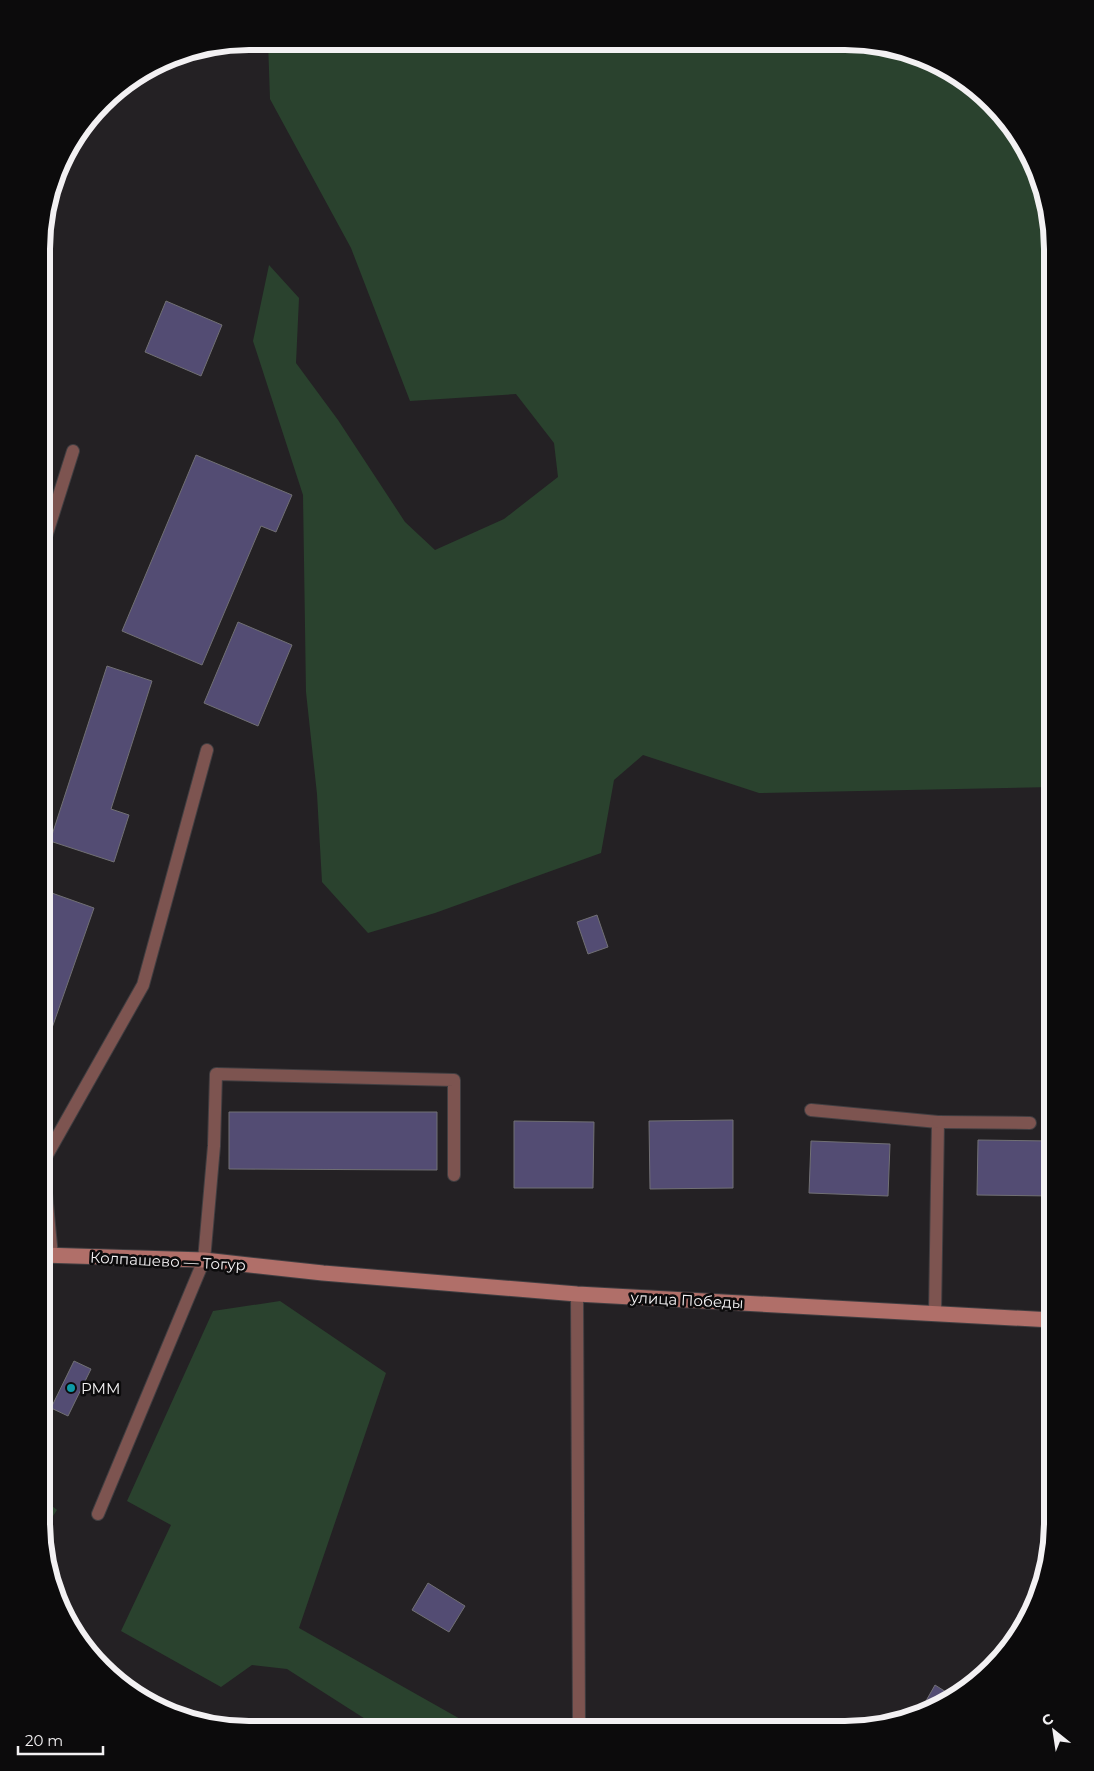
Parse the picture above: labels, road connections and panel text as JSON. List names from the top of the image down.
{
  "streets": {
    "street": ["Колпашево — Тогур", "улица Победы"]
  },
  "crossings": [
    ["Колпашево — Тогур", "улица Победы"]
  ],
  "places": ["РММ"],
  "scale_bar": "20 m",
  "north": "top left"
}
